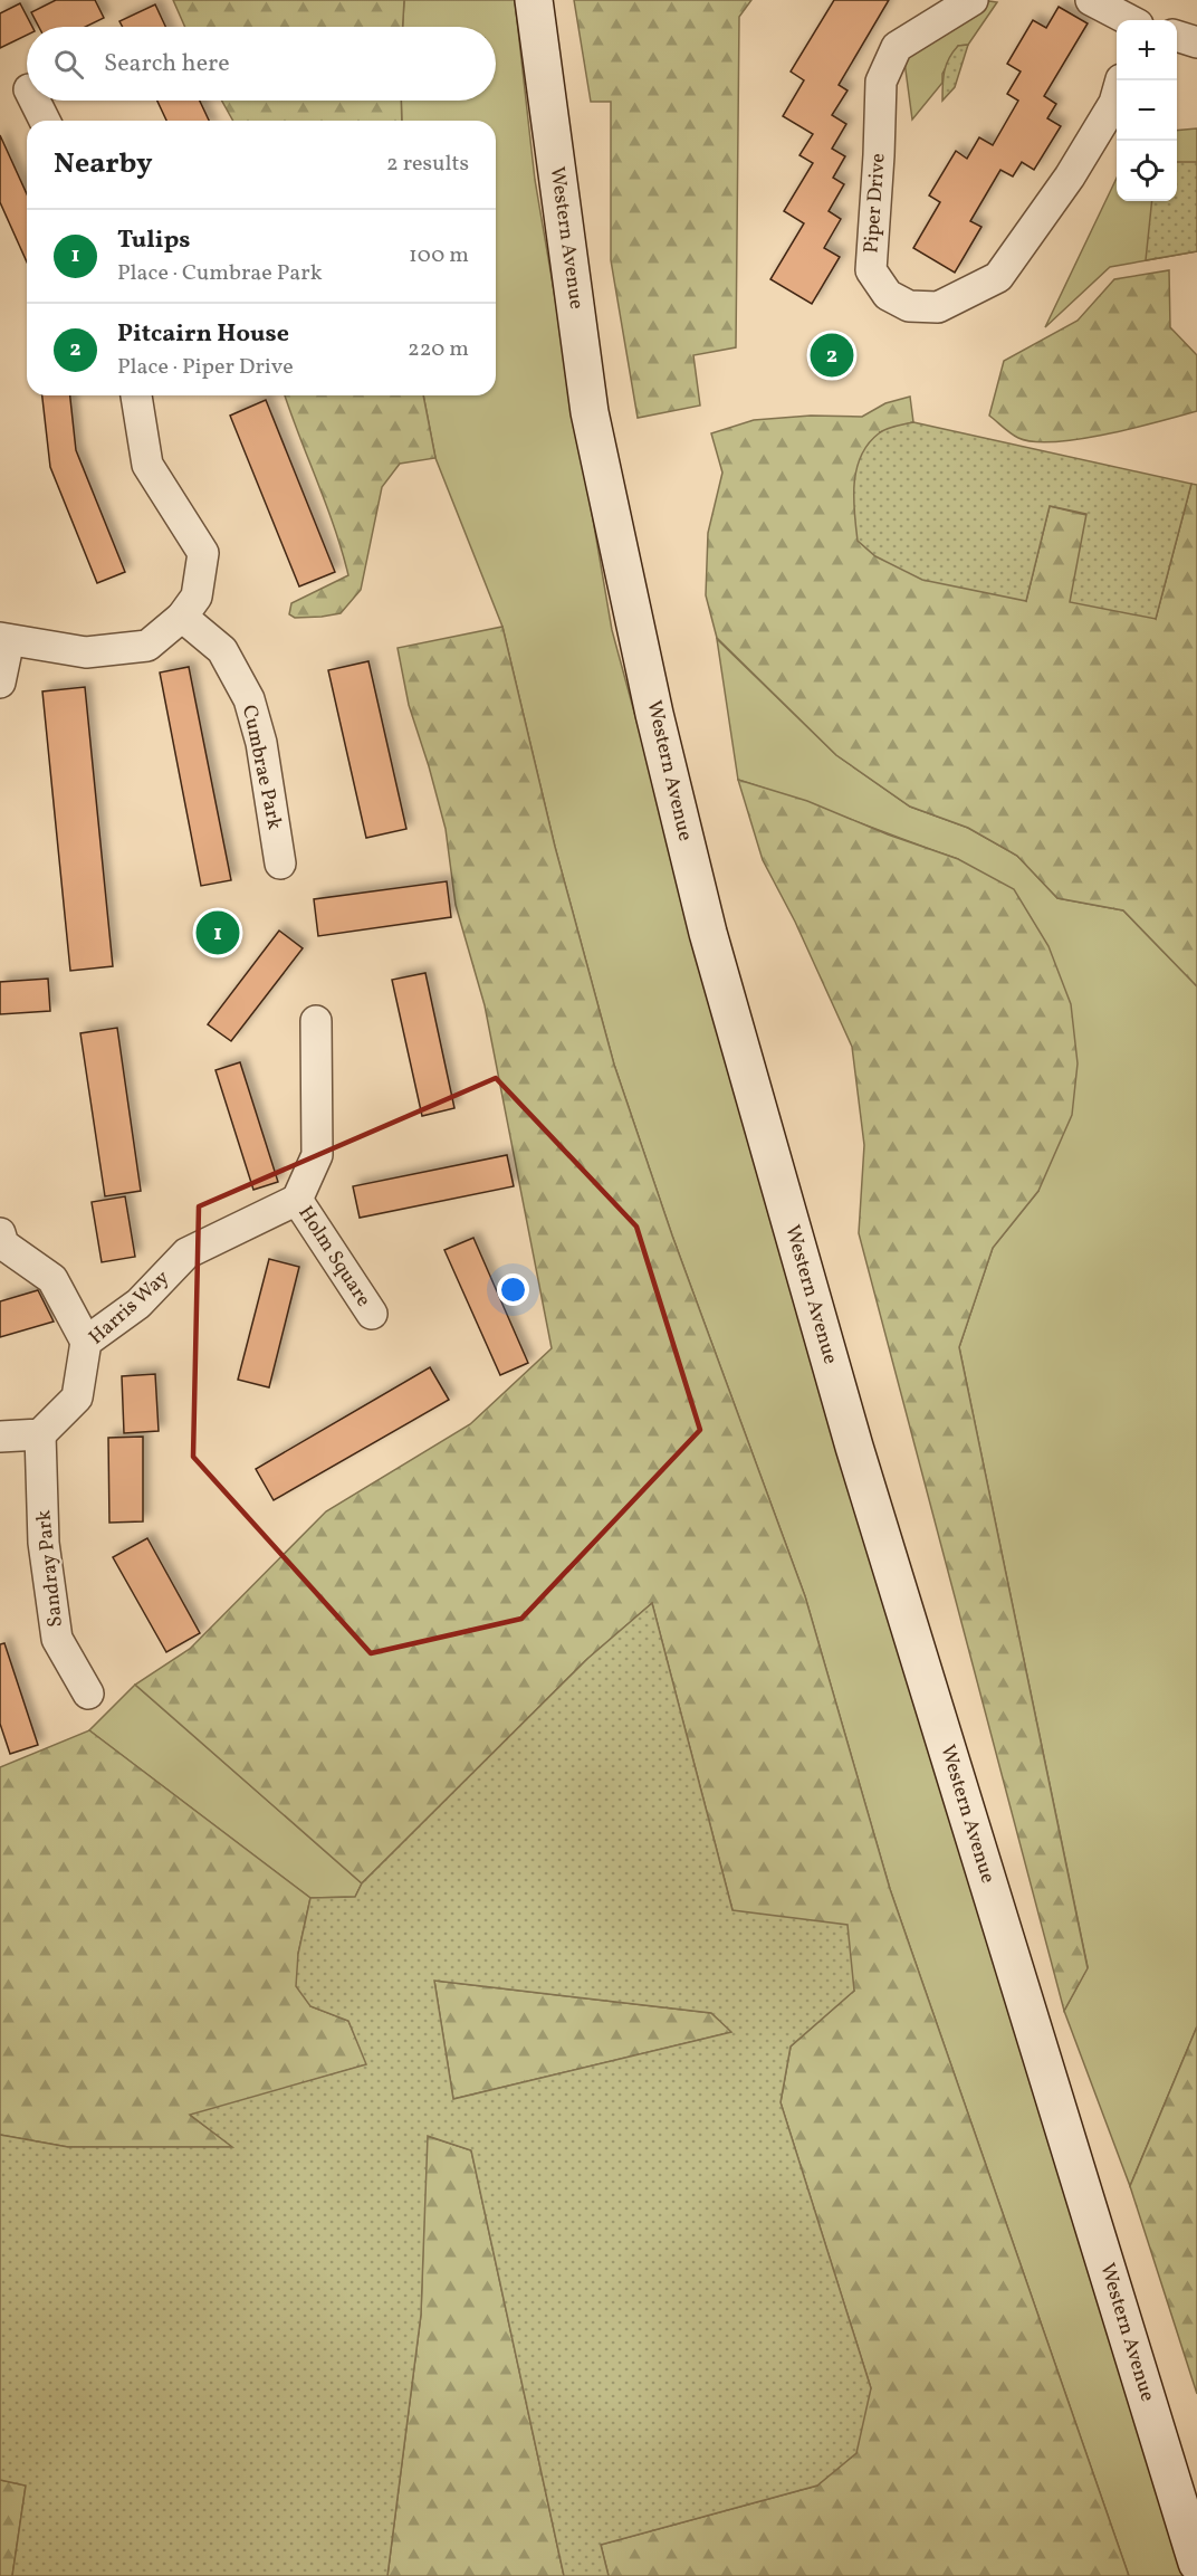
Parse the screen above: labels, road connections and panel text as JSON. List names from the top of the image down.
{
  "streets": {
    "main road": ["Western Avenue"],
    "street": [
      "Piper Drive",
      "Cumbrae Park",
      "Holm Square",
      "Harris Way",
      "Sandray Park"
    ]
  },
  "crossings": [
    ["Holm Square", "Harris Way"],
    ["Harris Way", "Sandray Park"]
  ],
  "page": {
    "map_buttons": ["+", "−"],
    "search": "Search here",
    "heading": ["Nearby", "2 results"],
    "list": [
      {
        "mark": "1",
        "name": "Tulips",
        "note": "Place · Cumbrae Park",
        "value": "100 m"
      },
      {
        "mark": "2",
        "name": "Pitcairn House",
        "note": "Place · Piper Drive",
        "value": "220 m"
      }
    ],
    "pins": ["2", "1"]
  }
}
